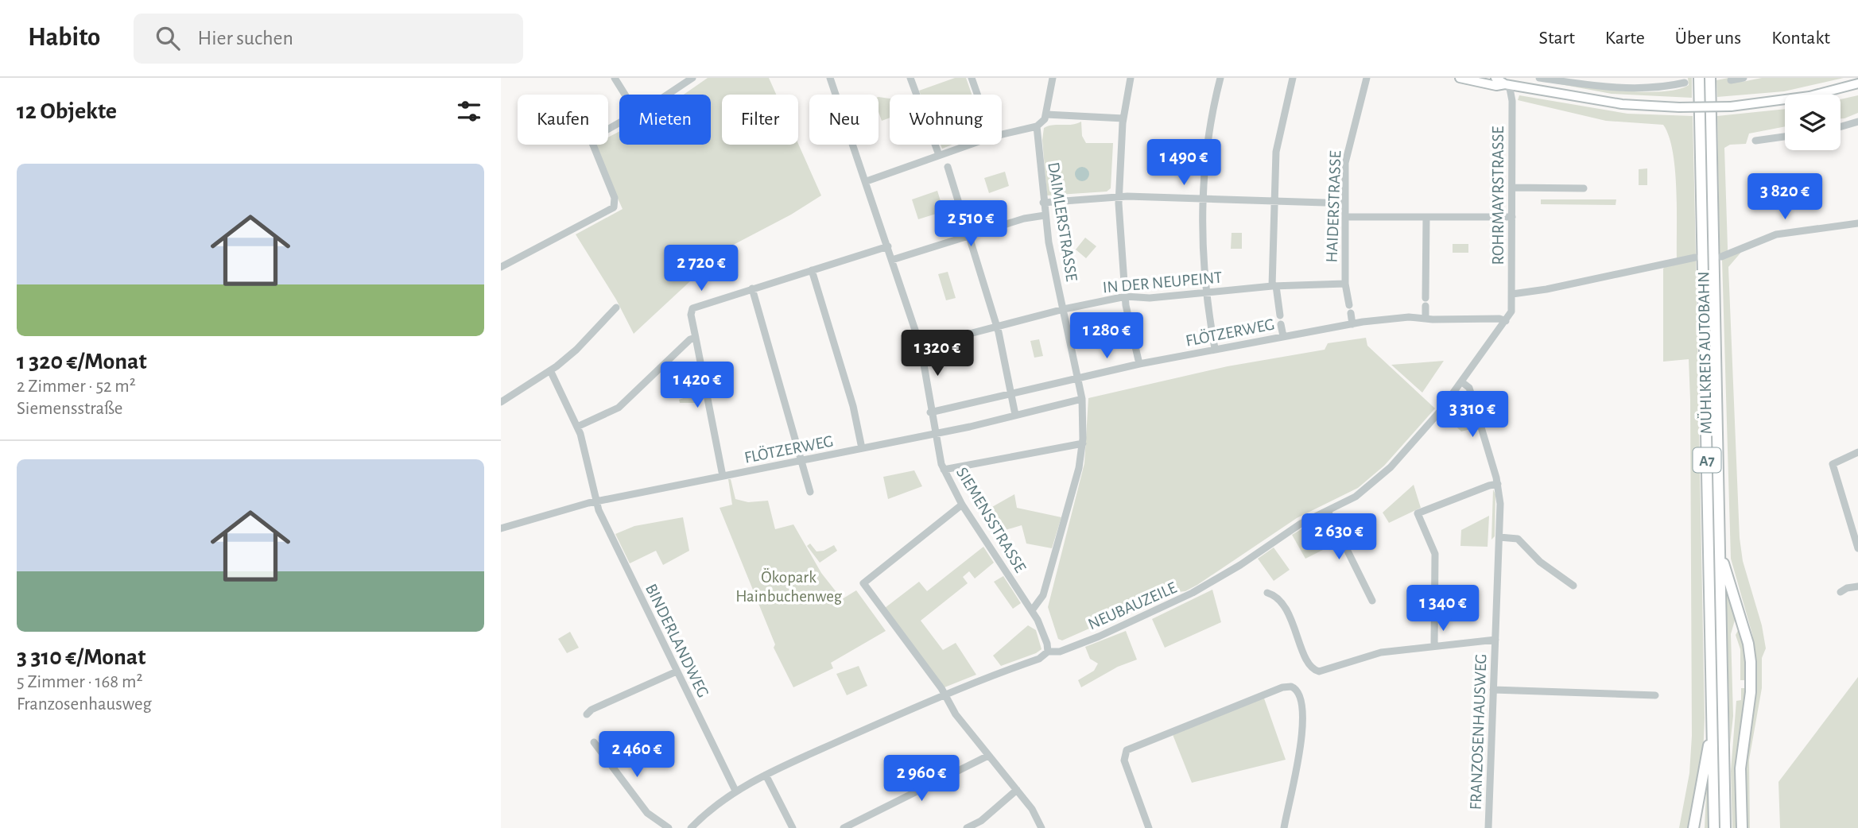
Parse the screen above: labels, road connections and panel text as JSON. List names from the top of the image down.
{
  "streets": {
    "highway": ["MÜHLKREIS AUTOBAHN", "A7"],
    "street": [
      "ROHRMAYRSTRASSE",
      "HAIDERSTRASSE",
      "DAIMLERSTRASSE",
      "IN DER NEUPEINT",
      "FLÖTZERWEG",
      "SIEMENSSTRASSE",
      "NEUBAUZEILE",
      "BINDERLANDWEG",
      "FRANZOSENHAUSWEG"
    ]
  },
  "crossings": [
    ["ROHRMAYRSTRASSE", "NEUBAUZEILE"],
    ["HAIDERSTRASSE", "IN DER NEUPEINT"],
    ["DAIMLERSTRASSE", "IN DER NEUPEINT"],
    ["DAIMLERSTRASSE", "FLÖTZERWEG"],
    ["DAIMLERSTRASSE", "SIEMENSSTRASSE"],
    ["IN DER NEUPEINT", "SIEMENSSTRASSE"],
    ["FLÖTZERWEG", "SIEMENSSTRASSE"],
    ["FLÖTZERWEG", "NEUBAUZEILE"],
    ["FLÖTZERWEG", "BINDERLANDWEG"],
    ["SIEMENSSTRASSE", "NEUBAUZEILE"],
    ["NEUBAUZEILE", "BINDERLANDWEG"],
    ["NEUBAUZEILE", "FRANZOSENHAUSWEG"]
  ],
  "parks": ["Ökopark Hainbuchenweg"],
  "page": {
    "header": "Habito",
    "search": "Hier suchen",
    "nav": [
      "Start",
      "Karte",
      "Über uns",
      "Kontakt"
    ],
    "heading": "12 Objekte",
    "chip": [
      "Kaufen",
      "Mieten",
      "Filter",
      "Neu",
      "Wohnung"
    ],
    "price": [
      "1 490 €",
      "3 820 €",
      "2 510 €",
      "2 720 €",
      "1 280 €",
      "1 320 €",
      "1 420 €",
      "3 310 €",
      "2 630 €",
      "1 340 €",
      "2 460 €",
      "2 960 €"
    ],
    "list": [
      {
        "name": "1 320 €/Monat",
        "note": "2 Zimmer · 52 m² · Siemensstraße"
      },
      {
        "name": "3 310 €/Monat",
        "note": "5 Zimmer · 168 m² · Franzosenhausweg"
      }
    ]
  }
}
